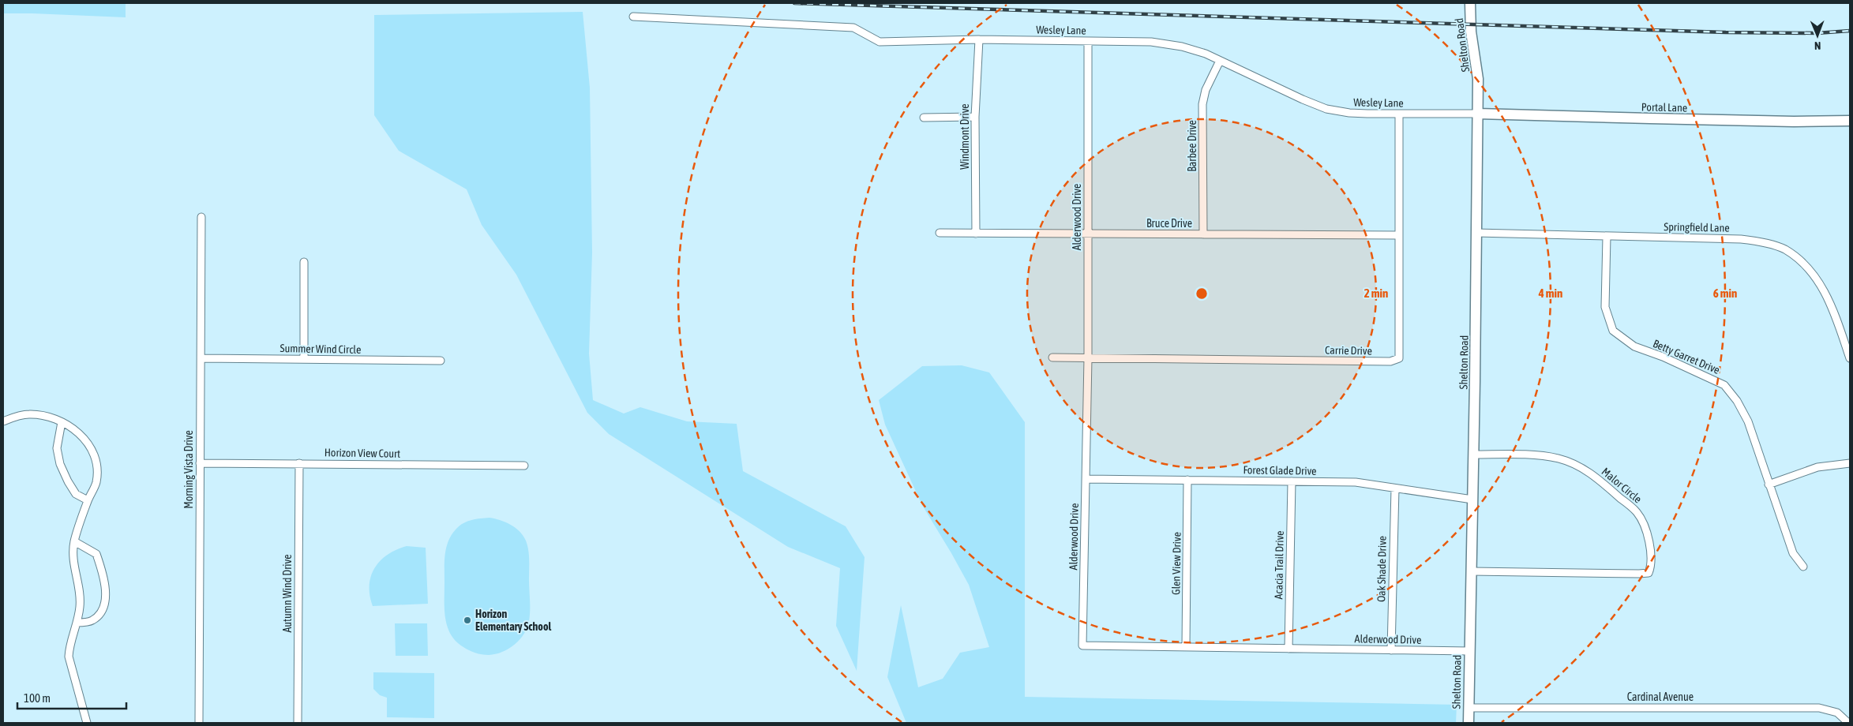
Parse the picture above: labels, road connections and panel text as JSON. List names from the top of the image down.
{
  "streets": {
    "street": [
      "Wesley Lane",
      "Shelton Road",
      "Portal Lane",
      "Windmont Drive",
      "Barbee Drive",
      "Alderwood Drive",
      "Bruce Drive",
      "Springfield Lane",
      "Summer Wind Circle",
      "Carrie Drive",
      "Betty Garret Drive",
      "Horizon View Court",
      "Morning Vista Drive",
      "Forest Glade Drive",
      "Malor Circle",
      "Glen View Drive",
      "Acacia Trail Drive",
      "Oak Shade Drive",
      "Autumn Wind Drive",
      "Cardinal Avenue"
    ]
  },
  "crossings": [
    ["Wesley Lane", "Shelton Road"],
    ["Wesley Lane", "Portal Lane"],
    ["Wesley Lane", "Windmont Drive"],
    ["Wesley Lane", "Barbee Drive"],
    ["Wesley Lane", "Alderwood Drive"],
    ["Wesley Lane", "Carrie Drive"],
    ["Shelton Road", "Portal Lane"],
    ["Shelton Road", "Alderwood Drive"],
    ["Shelton Road", "Springfield Lane"],
    ["Shelton Road", "Forest Glade Drive"],
    ["Shelton Road", "Malor Circle"],
    ["Shelton Road", "Cardinal Avenue"],
    ["Windmont Drive", "Bruce Drive"],
    ["Barbee Drive", "Bruce Drive"],
    ["Alderwood Drive", "Bruce Drive"],
    ["Alderwood Drive", "Carrie Drive"],
    ["Alderwood Drive", "Forest Glade Drive"],
    ["Alderwood Drive", "Glen View Drive"],
    ["Alderwood Drive", "Acacia Trail Drive"],
    ["Alderwood Drive", "Oak Shade Drive"],
    ["Bruce Drive", "Carrie Drive"],
    ["Springfield Lane", "Betty Garret Drive"],
    ["Summer Wind Circle", "Morning Vista Drive"],
    ["Horizon View Court", "Morning Vista Drive"],
    ["Horizon View Court", "Autumn Wind Drive"],
    ["Forest Glade Drive", "Glen View Drive"],
    ["Forest Glade Drive", "Acacia Trail Drive"],
    ["Forest Glade Drive", "Oak Shade Drive"]
  ],
  "places": ["Horizon Elementary School"],
  "scale_bar": "100 m",
  "north": "bottom",
  "rings": ["2 min", "4 min", "6 min"]
}
